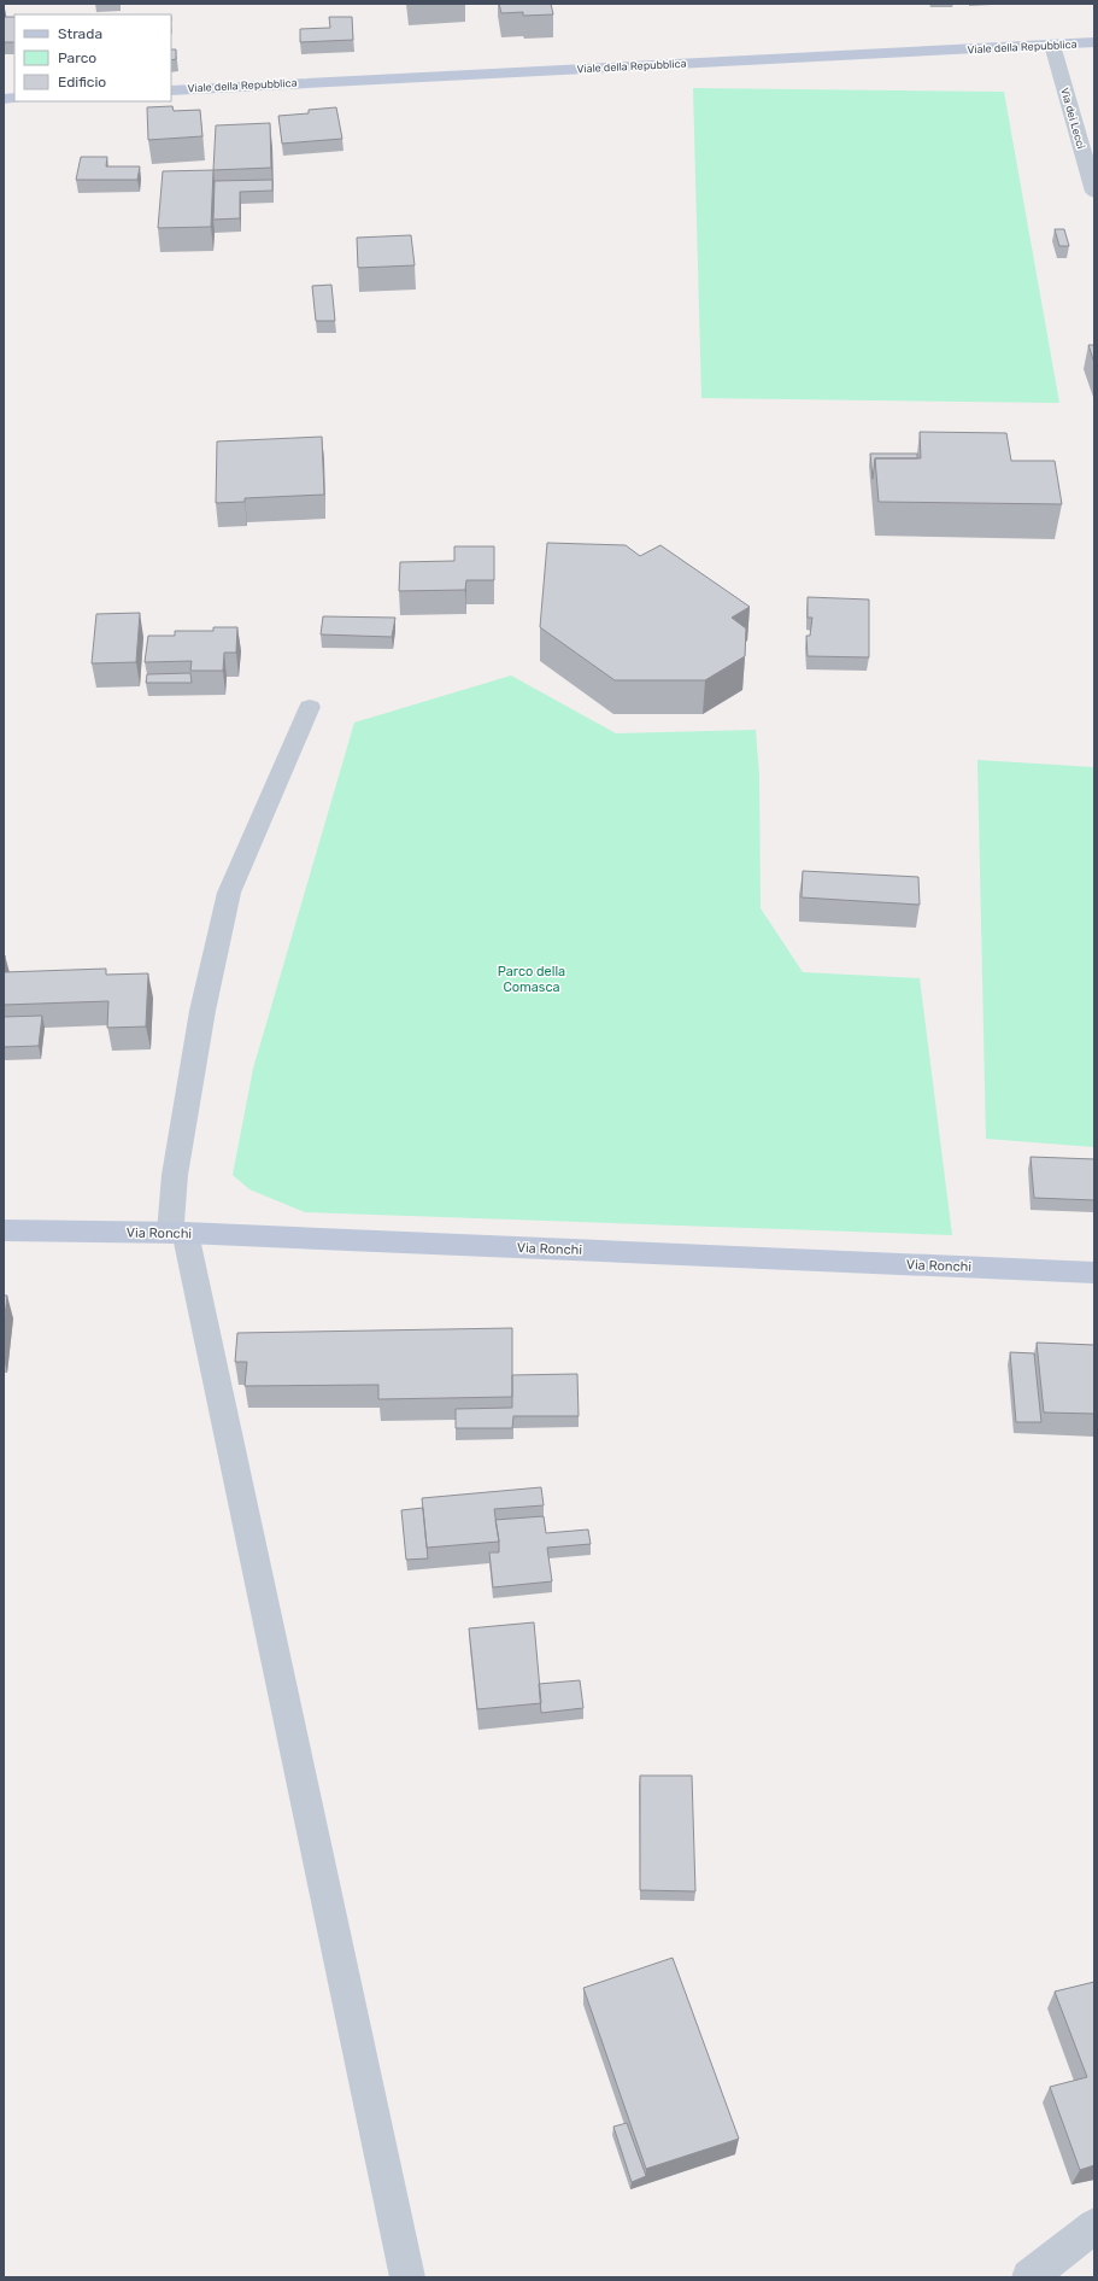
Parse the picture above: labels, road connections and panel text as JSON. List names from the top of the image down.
{
  "streets": {
    "main road": ["Viale della Repubblica", "Via Ronchi"],
    "street": ["Via dei Lecci"]
  },
  "crossings": [
    ["Viale della Repubblica", "Via dei Lecci"]
  ],
  "parks": ["Parco della Comasca"],
  "legend": ["Strada", "Parco", "Edificio"]
}
